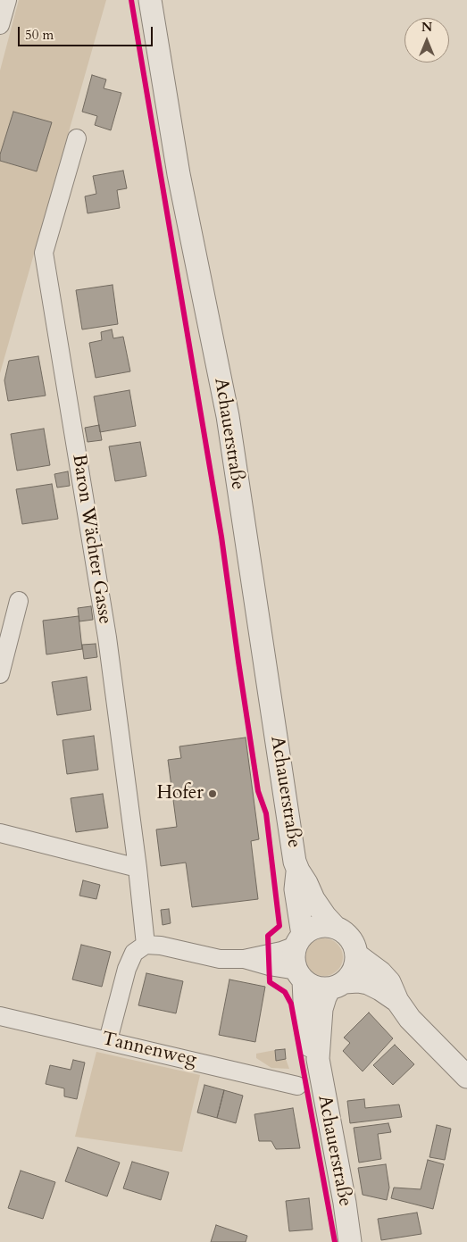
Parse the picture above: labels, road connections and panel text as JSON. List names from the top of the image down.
{
  "streets": {
    "street": ["Achauerstraße", "Baron Wächter Gasse", "Tannenweg"]
  },
  "places": ["Hofer"],
  "scale_bar": "50 m",
  "north": "top"
}
